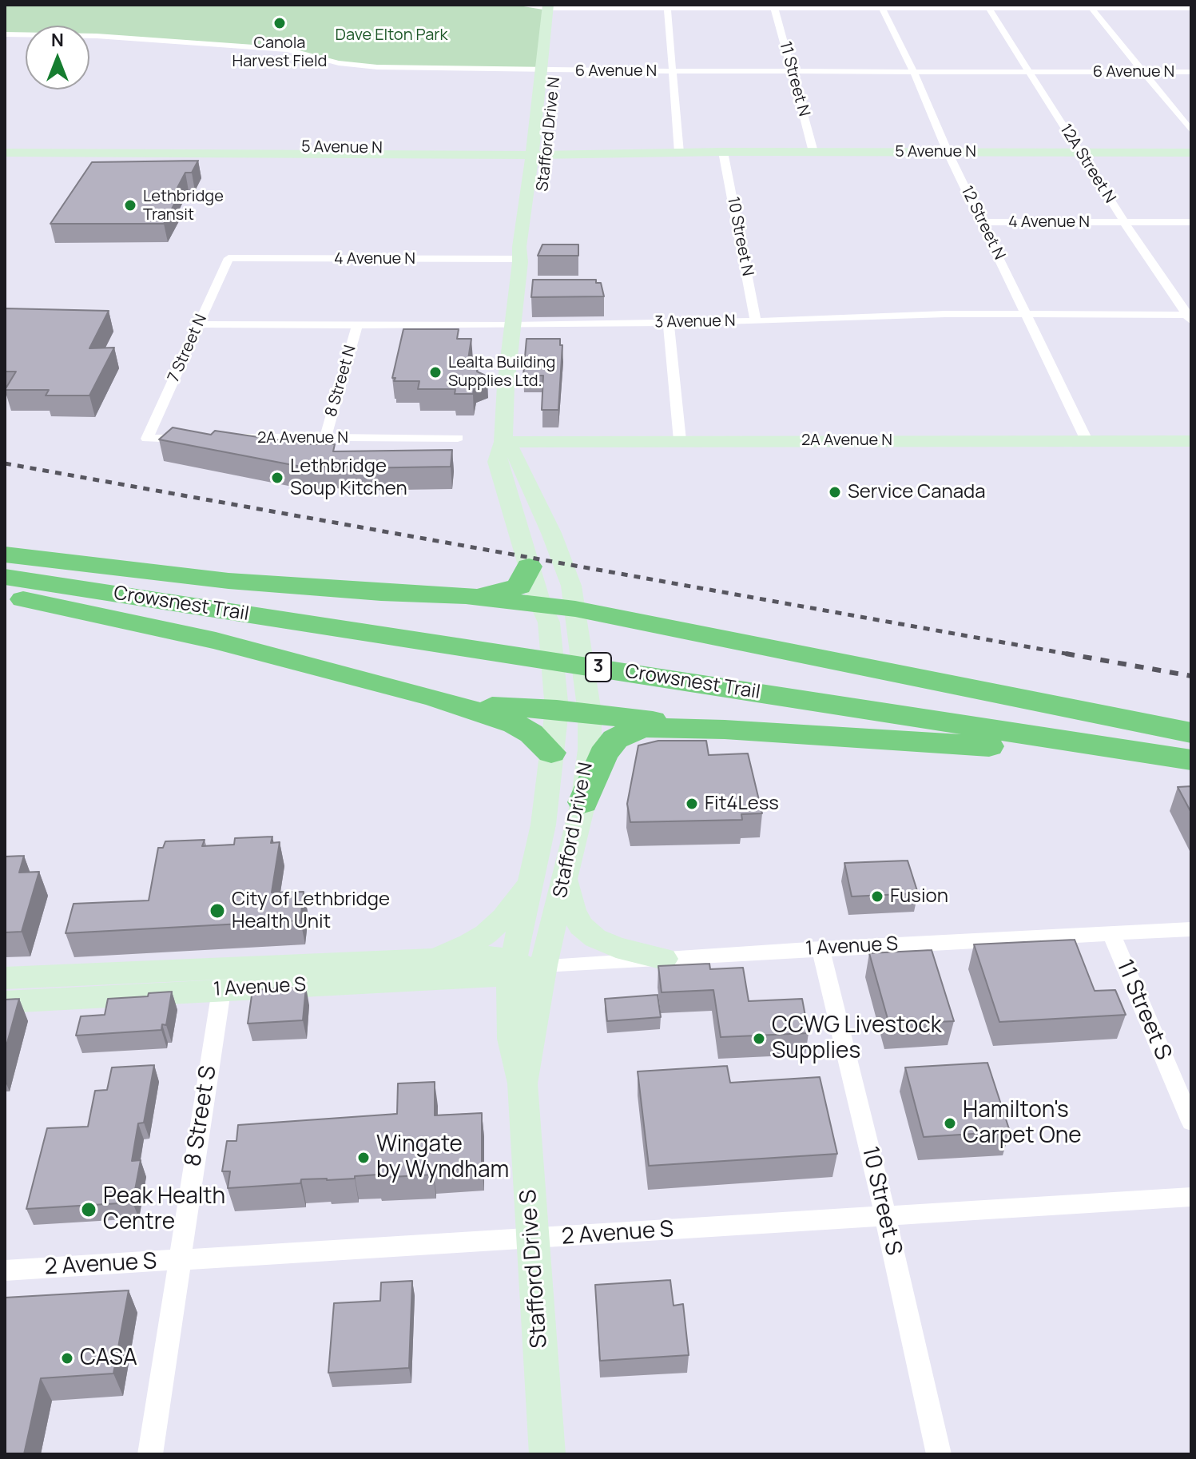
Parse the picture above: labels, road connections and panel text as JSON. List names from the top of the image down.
{
  "streets": {
    "highway": ["Crowsnest Trail", "3"],
    "main road": [
      "Stafford Drive N",
      "5 Avenue N",
      "2A Avenue N",
      "1 Avenue S",
      "Stafford Drive S"
    ],
    "street": [
      "6 Avenue N",
      "11 Street N",
      "12A Street N",
      "4 Avenue N",
      "12 Street N",
      "10 Street N",
      "3 Avenue N",
      "7 Street N",
      "8 Street N",
      "11 Street S",
      "8 Street S",
      "10 Street S",
      "2 Avenue S"
    ]
  },
  "crossings": [
    ["6 Avenue N", "11 Street N"],
    ["6 Avenue N", "Stafford Drive N"],
    ["6 Avenue N", "12A Street N"],
    ["6 Avenue N", "12 Street N"],
    ["11 Street N", "5 Avenue N"],
    ["Stafford Drive N", "5 Avenue N"],
    ["Stafford Drive N", "4 Avenue N"],
    ["Stafford Drive N", "3 Avenue N"],
    ["Stafford Drive N", "2A Avenue N"],
    ["Stafford Drive N", "1 Avenue S"],
    ["Stafford Drive N", "Stafford Drive S"],
    ["5 Avenue N", "12A Street N"],
    ["5 Avenue N", "12 Street N"],
    ["5 Avenue N", "10 Street N"],
    ["12A Street N", "4 Avenue N"],
    ["12A Street N", "3 Avenue N"],
    ["4 Avenue N", "12 Street N"],
    ["4 Avenue N", "7 Street N"],
    ["12 Street N", "3 Avenue N"],
    ["12 Street N", "2A Avenue N"],
    ["10 Street N", "3 Avenue N"],
    ["3 Avenue N", "7 Street N"],
    ["3 Avenue N", "8 Street N"],
    ["8 Street N", "2A Avenue N"],
    ["1 Avenue S", "11 Street S"],
    ["1 Avenue S", "8 Street S"],
    ["1 Avenue S", "10 Street S"],
    ["1 Avenue S", "Stafford Drive S"],
    ["8 Street S", "2 Avenue S"],
    ["10 Street S", "2 Avenue S"],
    ["2 Avenue S", "Stafford Drive S"]
  ],
  "parks": ["Dave Elton Park"],
  "places": [
    "Canola Harvest Field",
    "Lethbridge Transit",
    "Lealta Building Supplies Ltd.",
    "Lethbridge Soup Kitchen",
    "Service Canada",
    "Fit4Less",
    "Fusion",
    "City of Lethbridge Health Unit",
    "CCWG Livestock Supplies",
    "Hamilton's Carpet One",
    "Wingate by Wyndham",
    "Peak Health Centre",
    "CASA"
  ],
  "north": "top"
}
